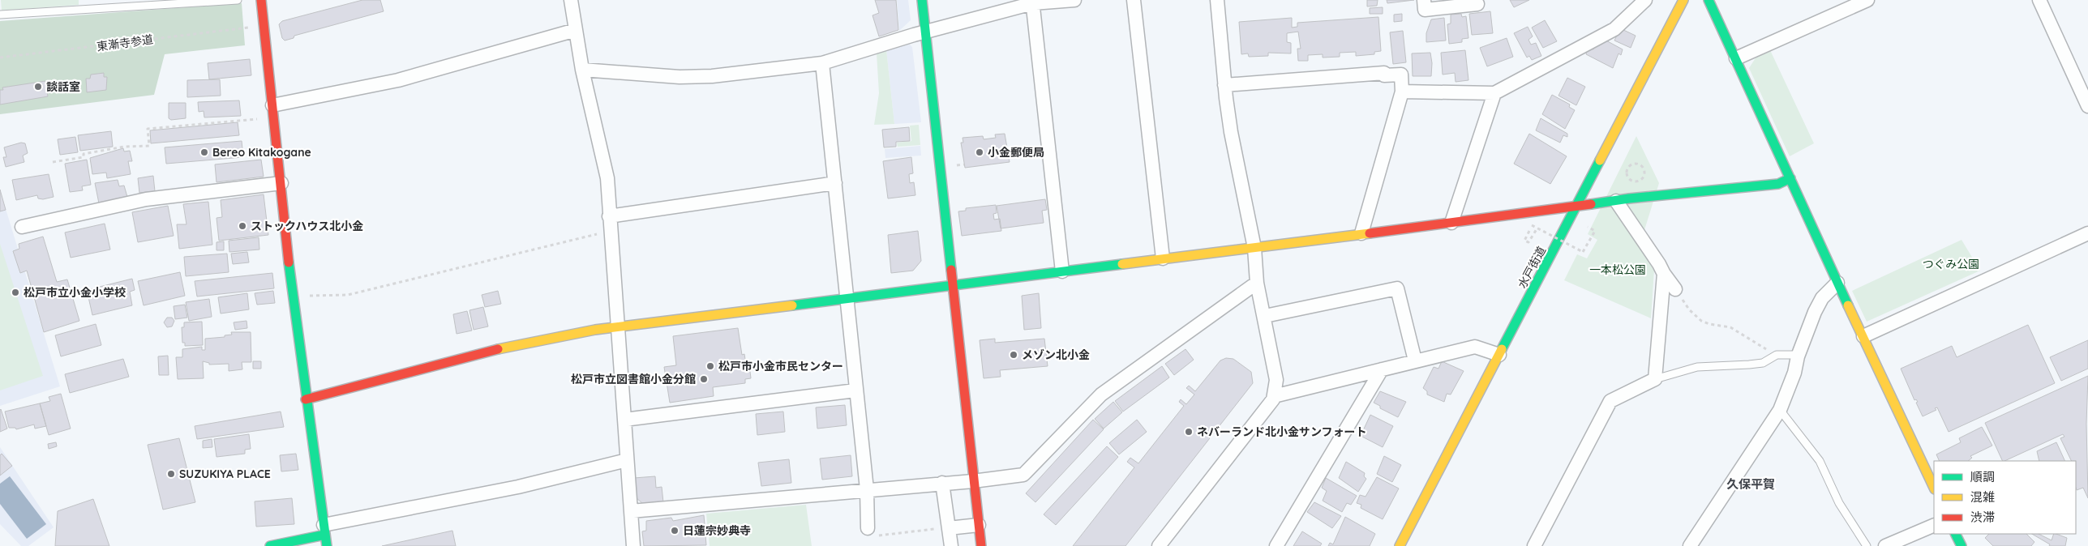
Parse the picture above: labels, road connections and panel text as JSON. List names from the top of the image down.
{
  "streets": {
    "main road": ["水戸街道"],
    "path": ["東漸寺参道"]
  },
  "districts": ["久保平賀"],
  "parks": ["つぐみ公園", "一本松公園"],
  "places": [
    "談話室",
    "Bereo Kitakogane",
    "小金郵便局",
    "ストックハウス北小金",
    "松戸市立小金小学校",
    "メゾン北小金",
    "松戸市小金市民センター",
    "松戸市立図書館小金分館",
    "ネバーランド北小金サンフォート",
    "SUZUKIYA PLACE",
    "日蓮宗妙典寺"
  ],
  "legend": ["順調", "混雑", "渋滞"]
}
